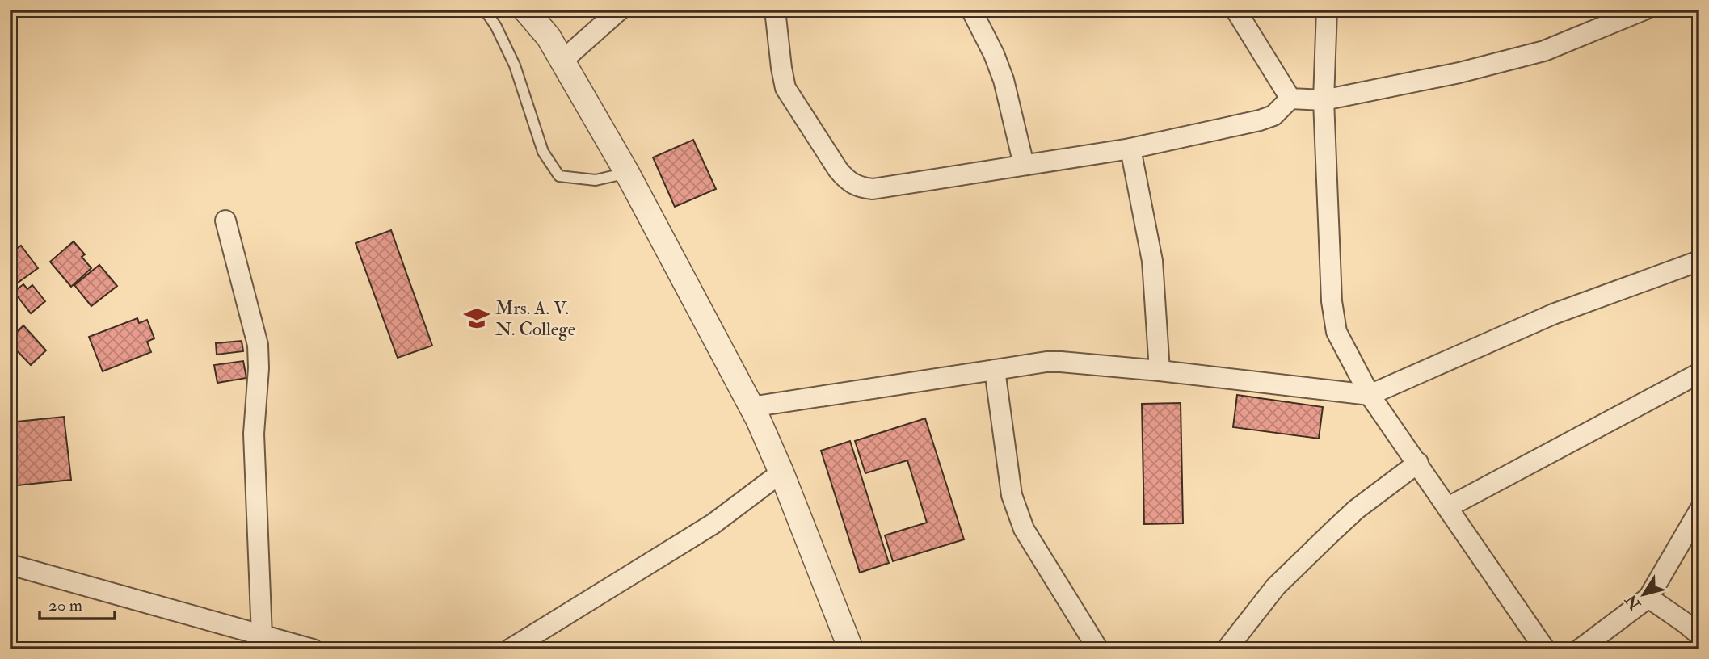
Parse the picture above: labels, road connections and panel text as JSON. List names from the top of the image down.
{
  "places": {
    "school or university": ["Mrs. A. V. N. College"]
  },
  "scale_bar": "20 m",
  "north": "bottom left"
}
